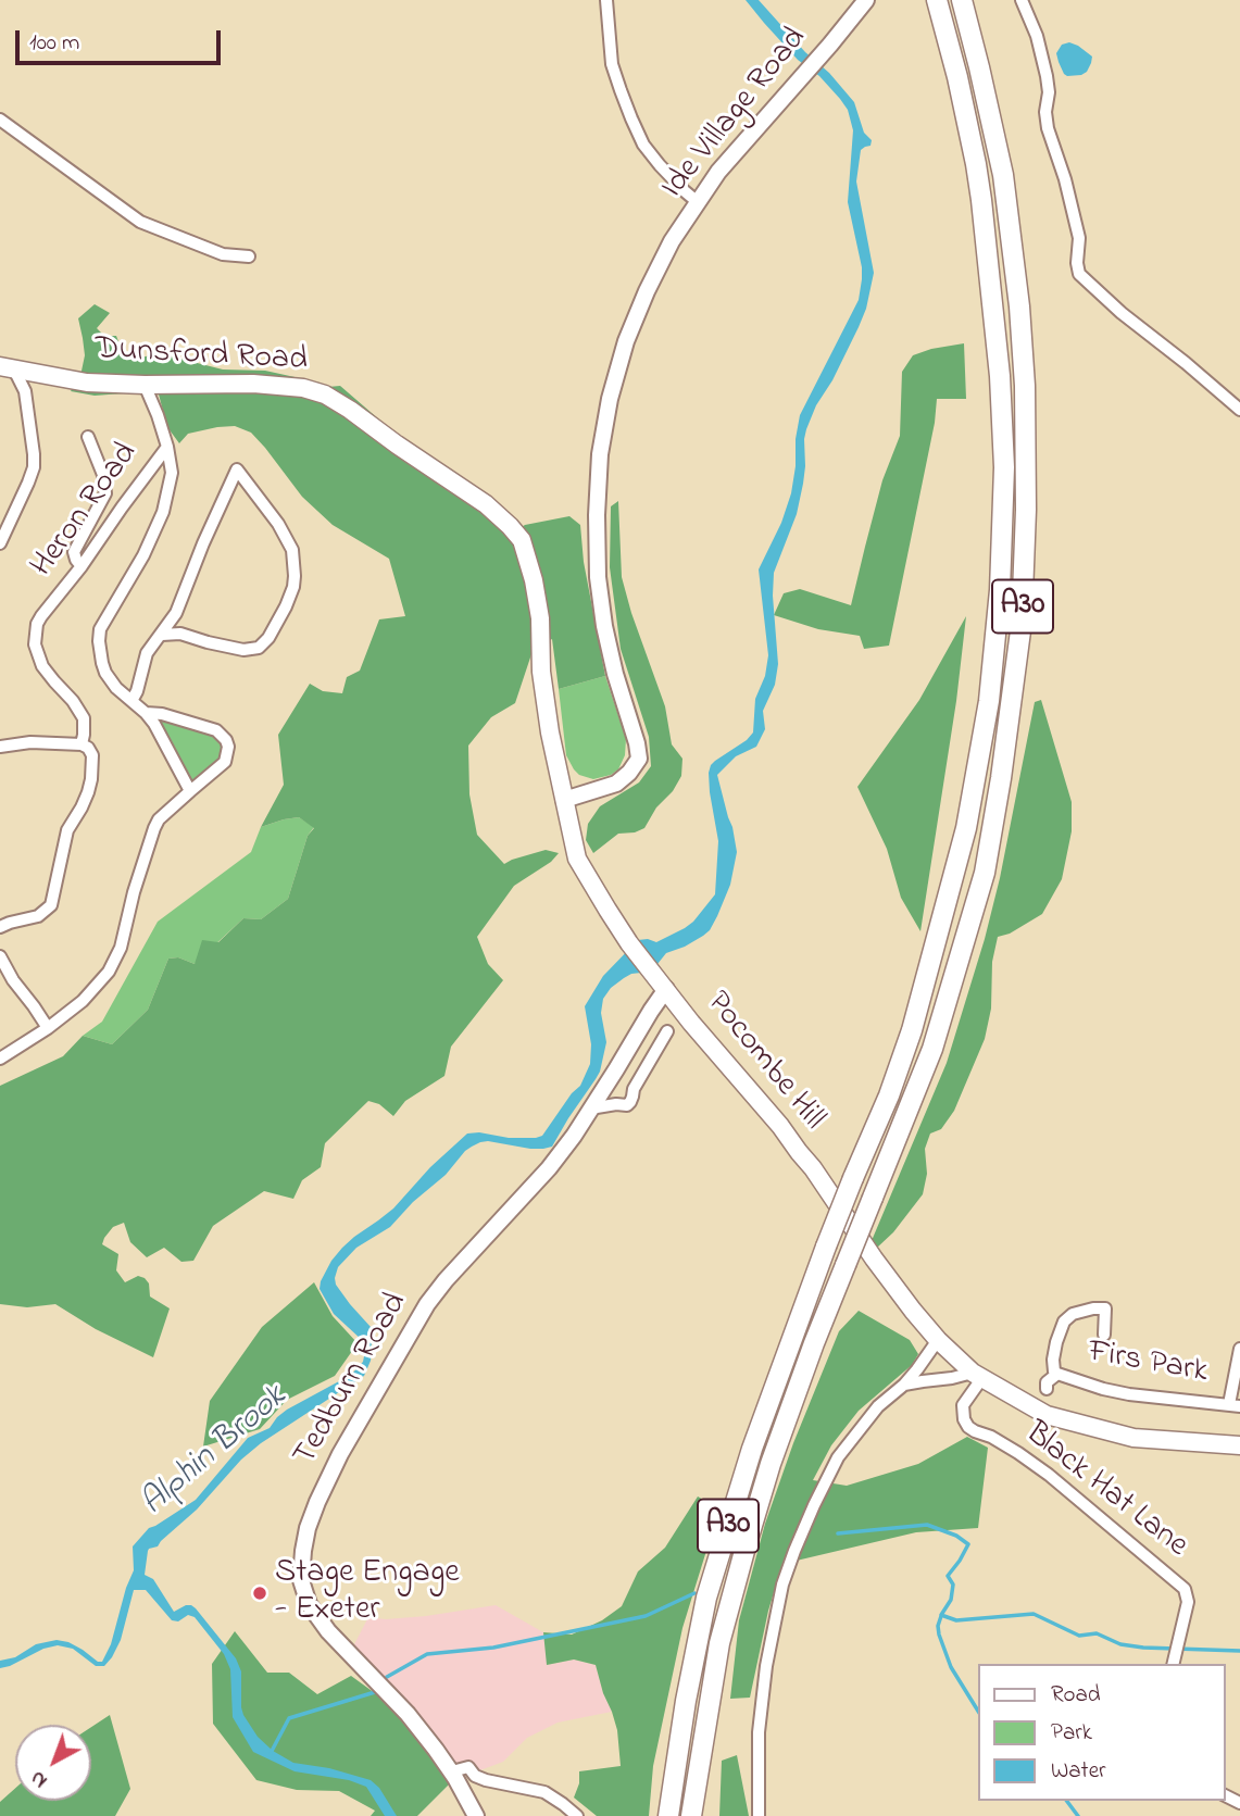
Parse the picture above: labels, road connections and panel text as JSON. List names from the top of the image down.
{
  "streets": {
    "highway": ["A30"],
    "main road": ["Dunsford Road", "Pocombe Hill"],
    "street": [
      "Ide Village Road",
      "Heron Road",
      "Firs Park",
      "Tedburn Road",
      "Black Hat Lane"
    ]
  },
  "crossings": [
    ["Ide Village Road", "Pocombe Hill"],
    ["Dunsford Road", "Heron Road"],
    ["Dunsford Road", "Pocombe Hill"],
    ["Pocombe Hill", "Tedburn Road"],
    ["Pocombe Hill", "Black Hat Lane"]
  ],
  "water": ["Alphin Brook"],
  "places": ["Stage Engage - Exeter"],
  "legend": ["Road", "Park", "Water"],
  "scale_bar": "100 m",
  "north": "bottom left"
}
